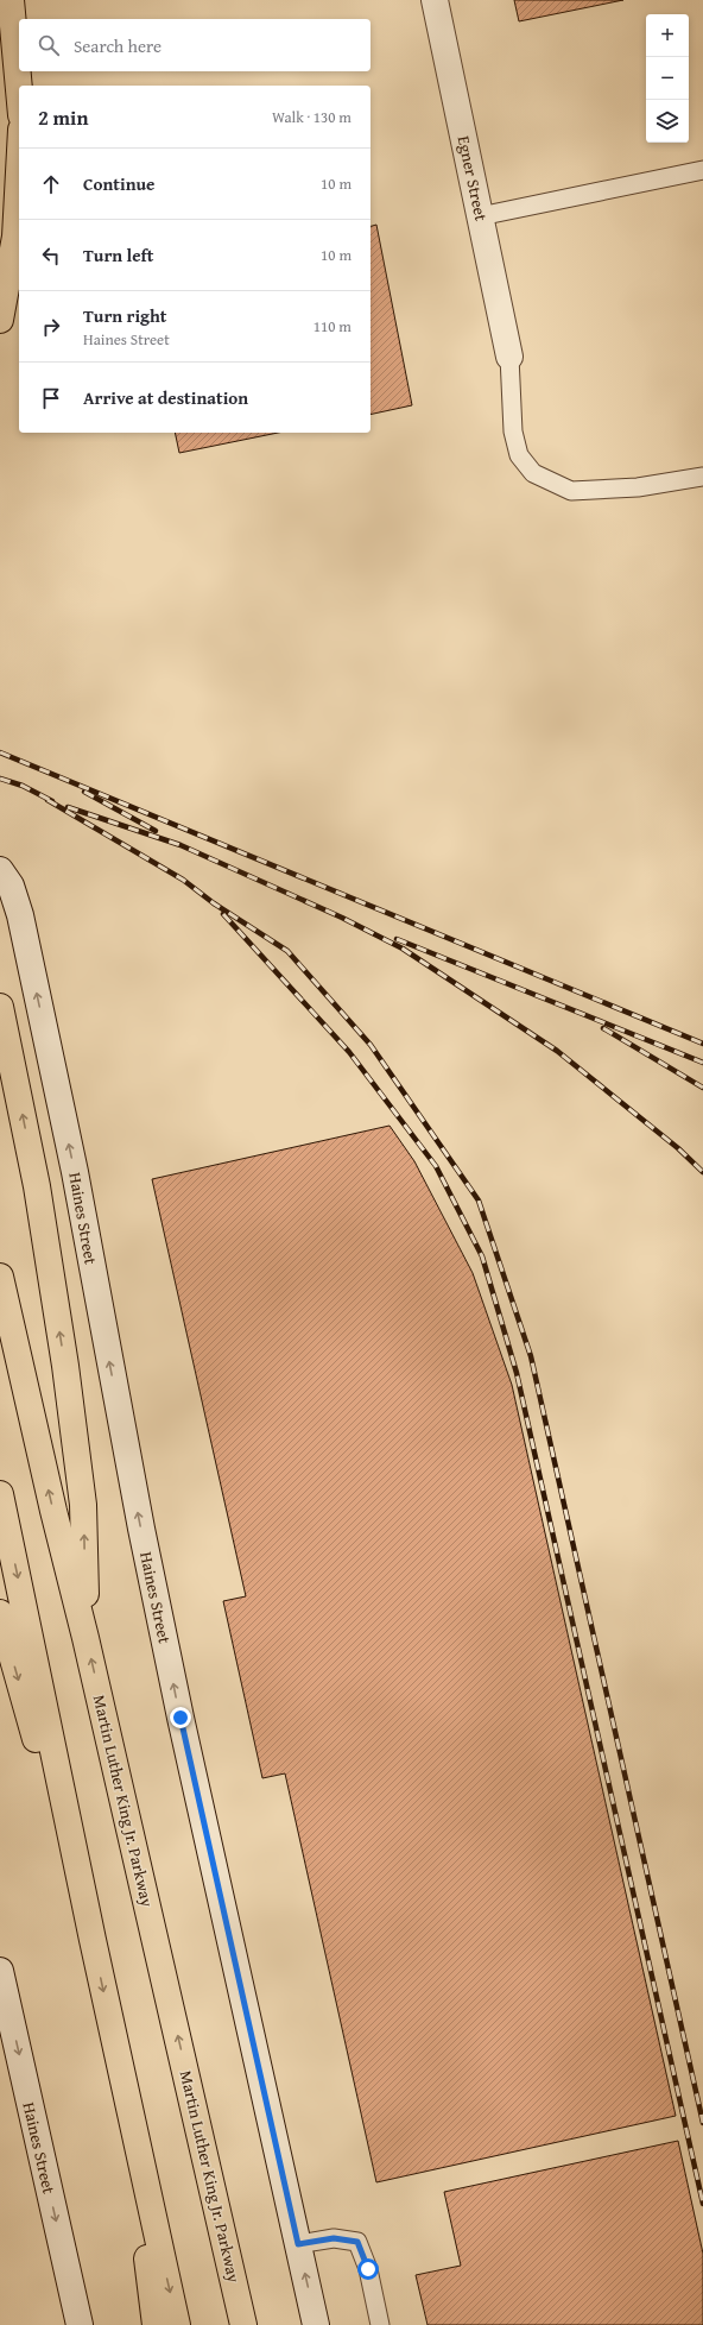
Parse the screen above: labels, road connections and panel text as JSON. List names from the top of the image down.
{
  "streets": {
    "highway": ["Martin Luther King Jr. Parkway"],
    "street": ["Egner Street", "Haines Street"]
  },
  "page": {
    "map_buttons": ["+", "−"],
    "search": "Search here",
    "heading": ["2 min", "Walk · 130 m"],
    "list": [
      ["Continue", "10 m"],
      ["Turn left", "10 m"],
      ["Turn right", "Haines Street", "110 m"],
      "Arrive at destination"
    ]
  }
}
